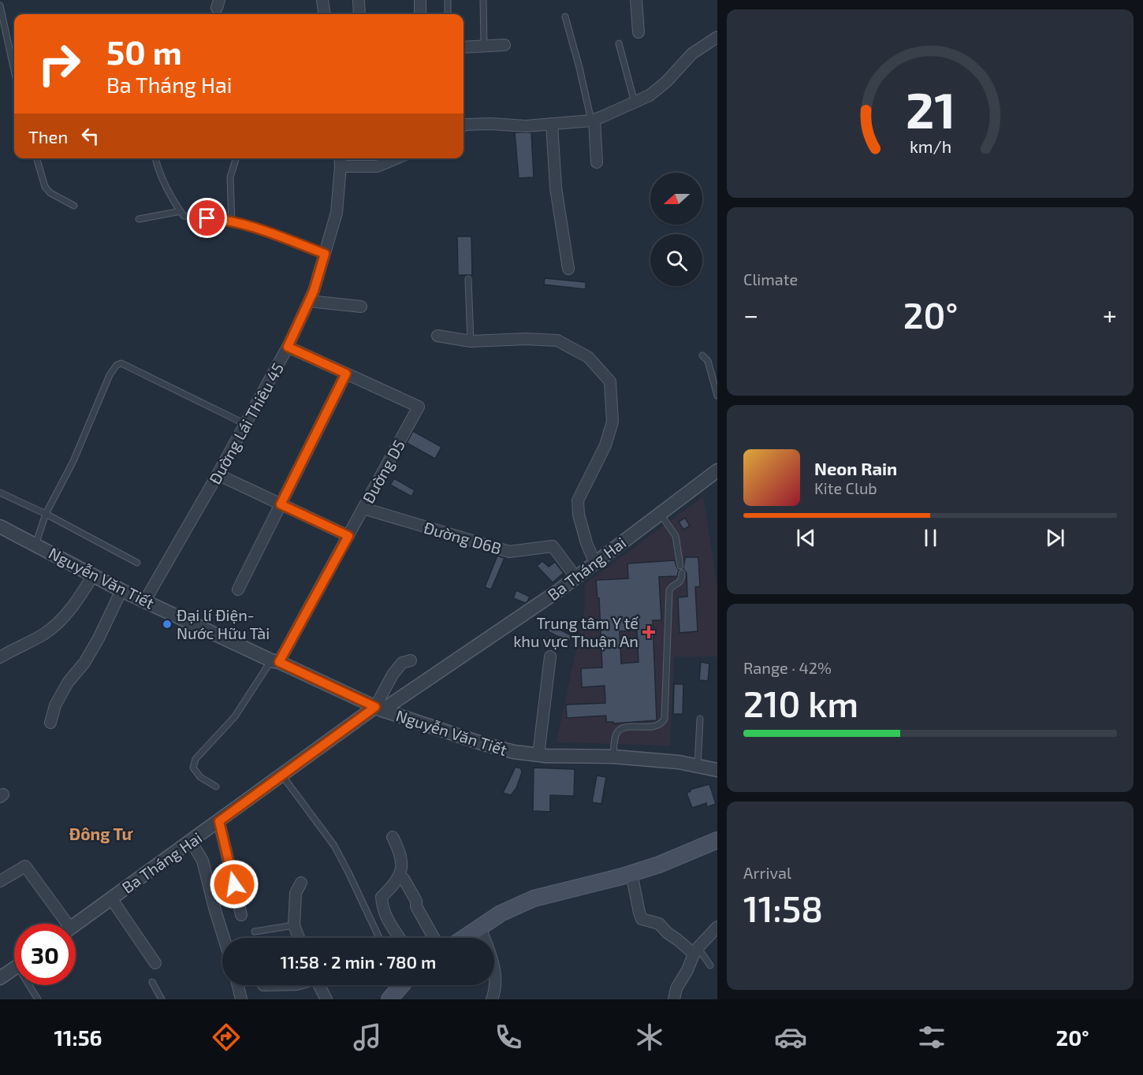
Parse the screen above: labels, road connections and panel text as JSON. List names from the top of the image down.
{
  "streets": {
    "street": [
      "Đường Lái Thiêu 45",
      "Đường D5",
      "Đường D6B",
      "Ba Tháng Hai",
      "Nguyễn Văn Tiết"
    ]
  },
  "crossings": [
    ["Đường Lái Thiêu 45", "Nguyễn Văn Tiết"],
    ["Đường D5", "Đường D6B"],
    ["Đường D5", "Nguyễn Văn Tiết"],
    ["Đường D6B", "Ba Tháng Hai"],
    ["Ba Tháng Hai", "Nguyễn Văn Tiết"]
  ],
  "districts": ["Đông Tư"],
  "places": {
    "other": ["Đại lí Điện- Nước Hữu Tài"],
    "health": ["Trung tâm Y tế khu vực Thuận An"]
  },
  "north": "left",
  "page": {
    "turn": ["50 m", "Ba Tháng Hai"],
    "then": "Then",
    "tile": [
      "Climate",
      ["Range · 42%", "210 km"],
      ["Arrival", "11:58"]
    ],
    "heat": ["−", "20°", "+"],
    "song": ["Neon Rain", "Kite Club"],
    "limit": "30",
    "trip": "11:58 · 2 min · 780 m",
    "tabs": ["11:56", "20°"],
    "gauge": ["21", "km/h"]
  }
}
